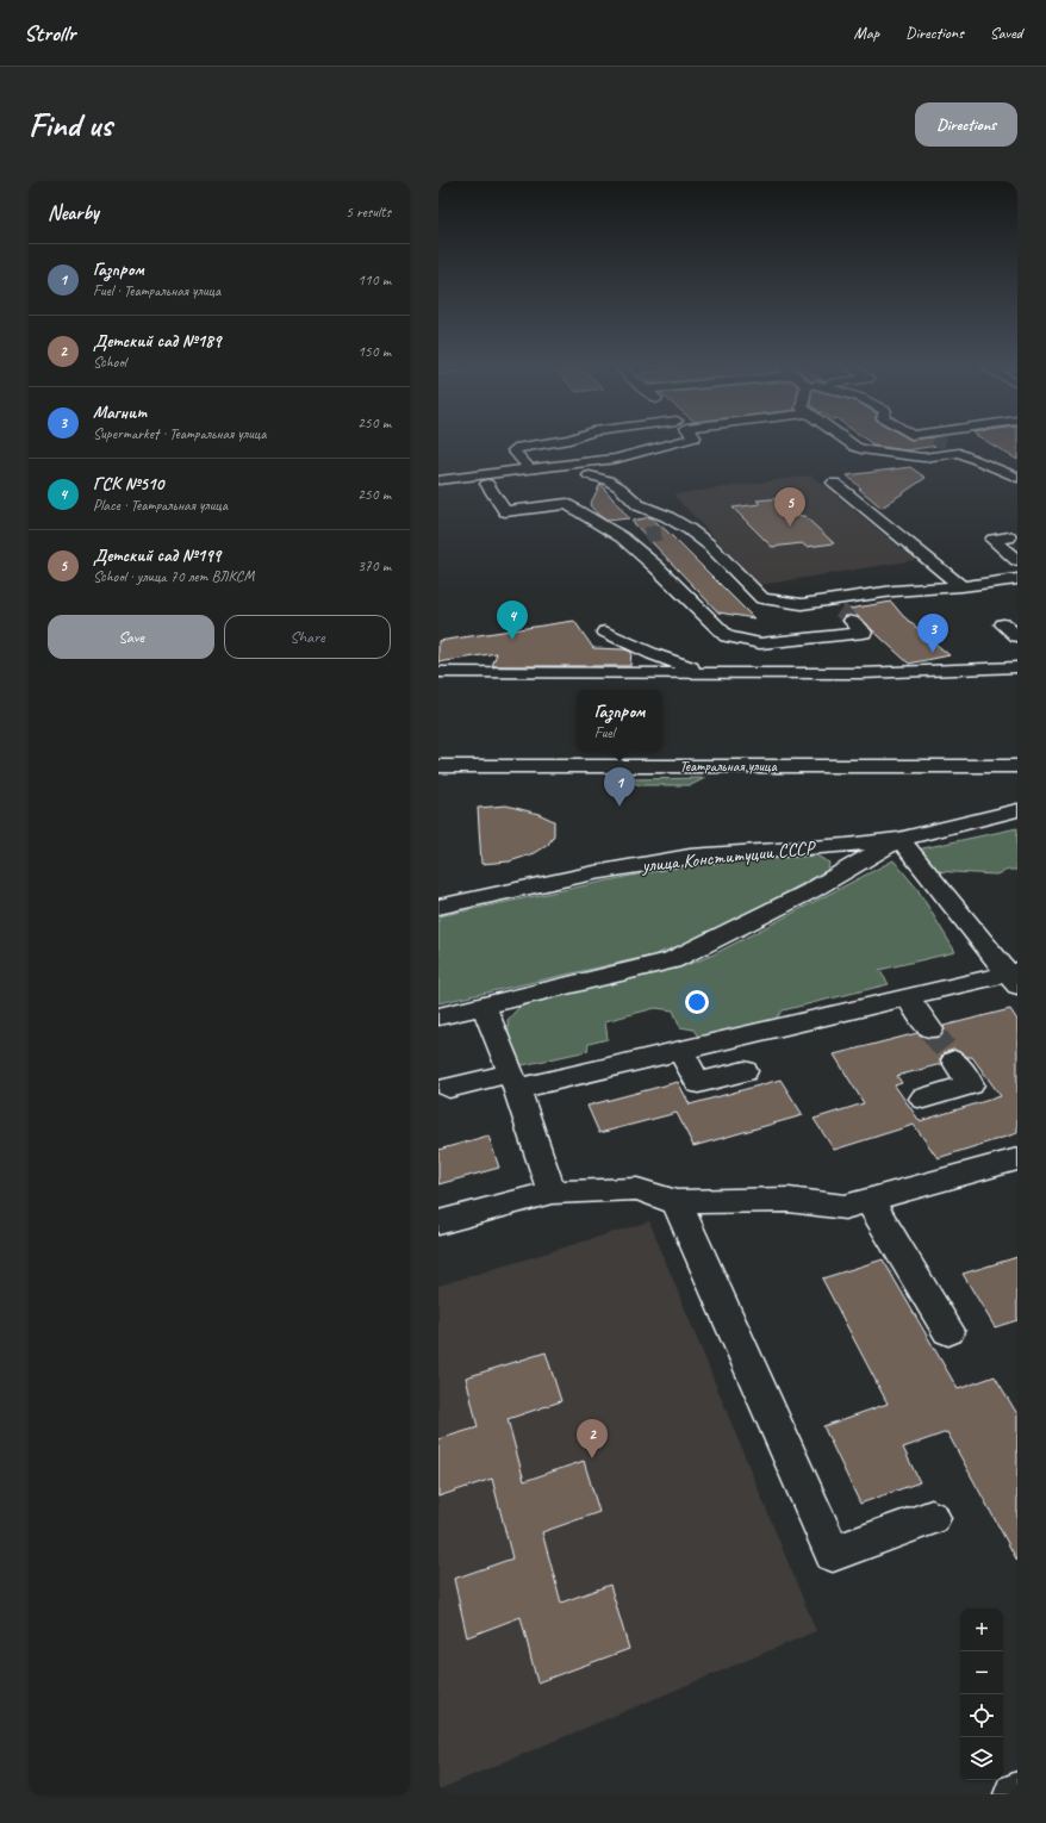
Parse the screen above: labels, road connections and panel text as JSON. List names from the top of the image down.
{
  "streets": {
    "main road": ["Театральная улица"],
    "street": ["улица Конституции СССР"]
  },
  "page": {
    "header": "Strollr",
    "nav": ["Map", "Directions", "Saved"],
    "buttons": [
      "Directions",
      ["Save", "Share"]
    ],
    "title": "Find us",
    "heading": ["Nearby", "5 results"],
    "list": [
      {
        "mark": "1",
        "name": "Газпром",
        "note": "Fuel · Театральная улица",
        "value": "110 m"
      },
      {
        "mark": "2",
        "name": "Детский сад №189",
        "note": "School",
        "value": "150 m"
      },
      {
        "mark": "3",
        "name": "Магнит",
        "note": "Supermarket · Театральная улица",
        "value": "250 m"
      },
      {
        "mark": "4",
        "name": "ГСК №510",
        "note": "Place · Театральная улица",
        "value": "250 m"
      },
      {
        "mark": "5",
        "name": "Детский сад №199",
        "note": "School · улица 70 лет ВЛКСМ",
        "value": "370 m"
      }
    ],
    "pins": [
      "5",
      "4",
      "3",
      "1",
      "2"
    ],
    "popup": ["Газпром", "Fuel"],
    "map_buttons": ["+", "−"]
  }
}
